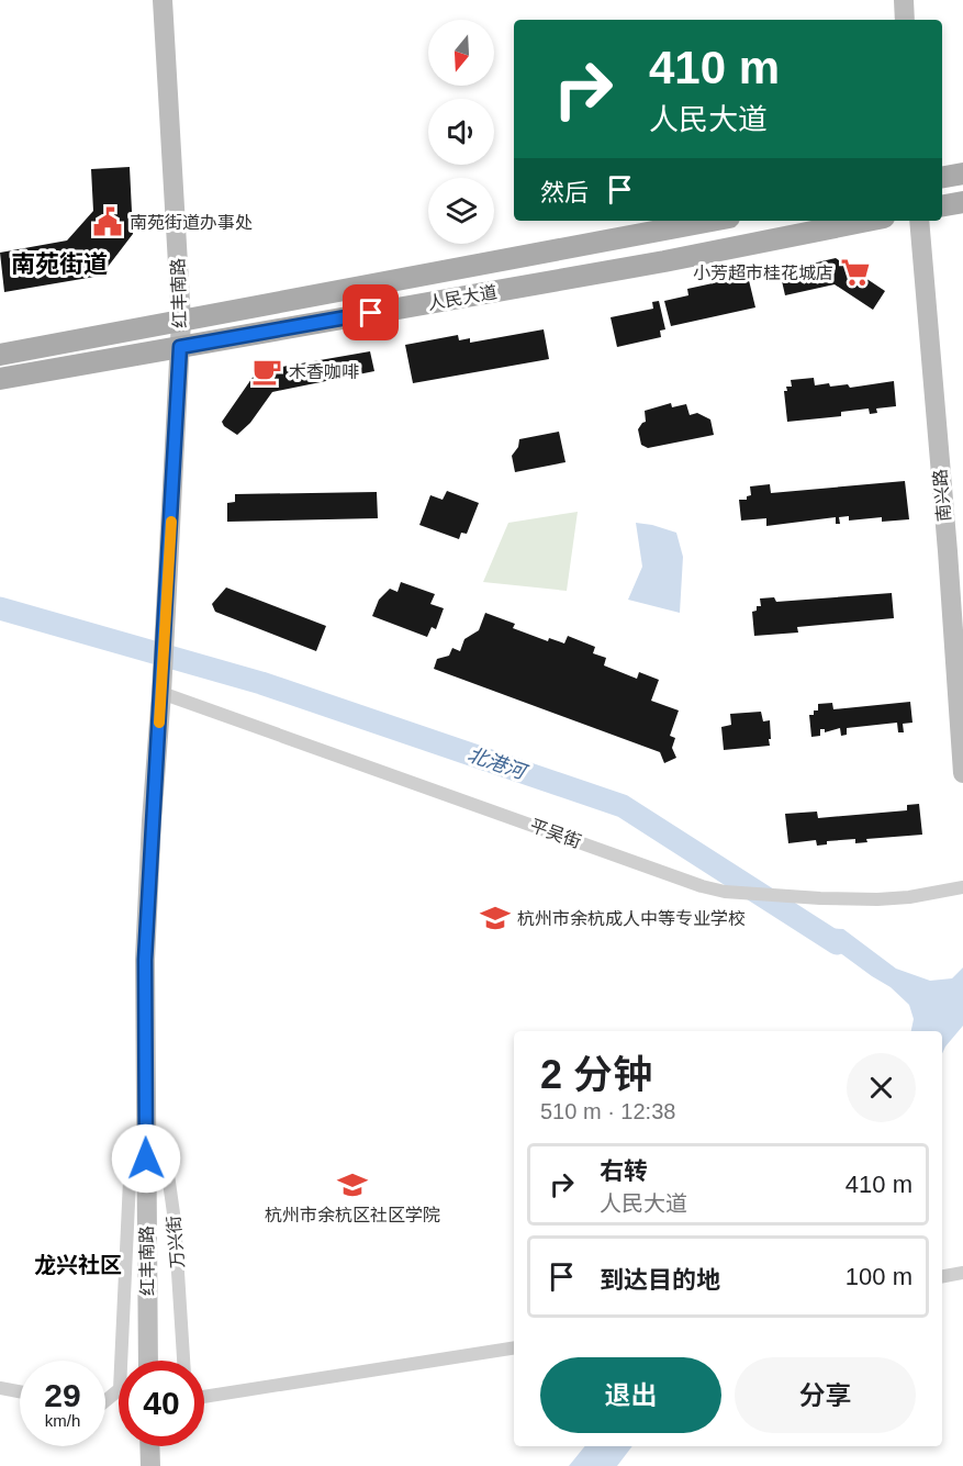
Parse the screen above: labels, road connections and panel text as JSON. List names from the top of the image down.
{
  "streets": {
    "main road": ["人民大道"],
    "street": [
      "红丰南路",
      "南兴路",
      "平吴街",
      "万兴街"
    ]
  },
  "crossings": [
    ["红丰南路", "人民大道"],
    ["红丰南路", "平吴街"],
    ["红丰南路", "万兴街"]
  ],
  "districts": ["南苑街道", "龙兴社区"],
  "water": ["北港河"],
  "places": {
    "public building": ["南苑街道办事处"],
    "supermarket": ["小芳超市桂花城店"],
    "cafe": ["木香咖啡"],
    "school or university": ["杭州市余杭成人中等专业学校", "杭州市余杭区社区学院"]
  },
  "north": "bottom",
  "page": {
    "turn": ["410 m", "人民大道"],
    "then": "然后",
    "heading": ["2 分钟", "510 m · 12:38"],
    "list": [
      {
        "name": "右转",
        "note": "人民大道",
        "value": "410 m"
      },
      {
        "name": "到达目的地",
        "value": "100 m"
      }
    ],
    "buttons": ["退出", "分享"],
    "speed": "29 km/h",
    "limit": "40"
  }
}
